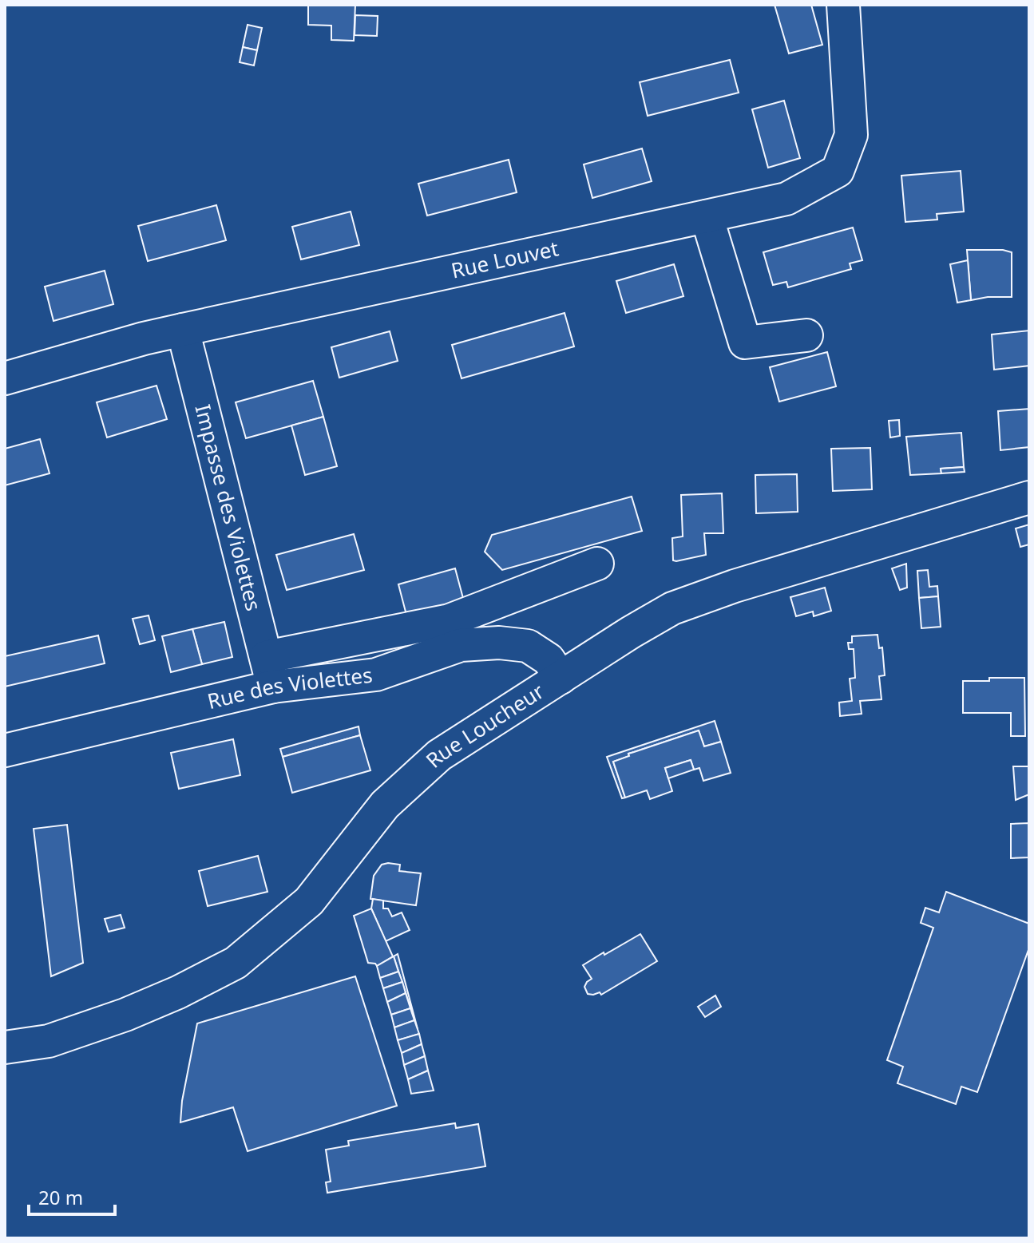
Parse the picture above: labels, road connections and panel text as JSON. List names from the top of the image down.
{
  "streets": {
    "street": [
      "Rue Louvet",
      "Impasse des Violettes",
      "Rue des Violettes",
      "Rue Loucheur"
    ]
  },
  "crossings": [
    ["Rue Louvet", "Impasse des Violettes"],
    ["Impasse des Violettes", "Rue des Violettes"],
    ["Rue des Violettes", "Rue Loucheur"]
  ],
  "scale_bar": "20 m"
}
